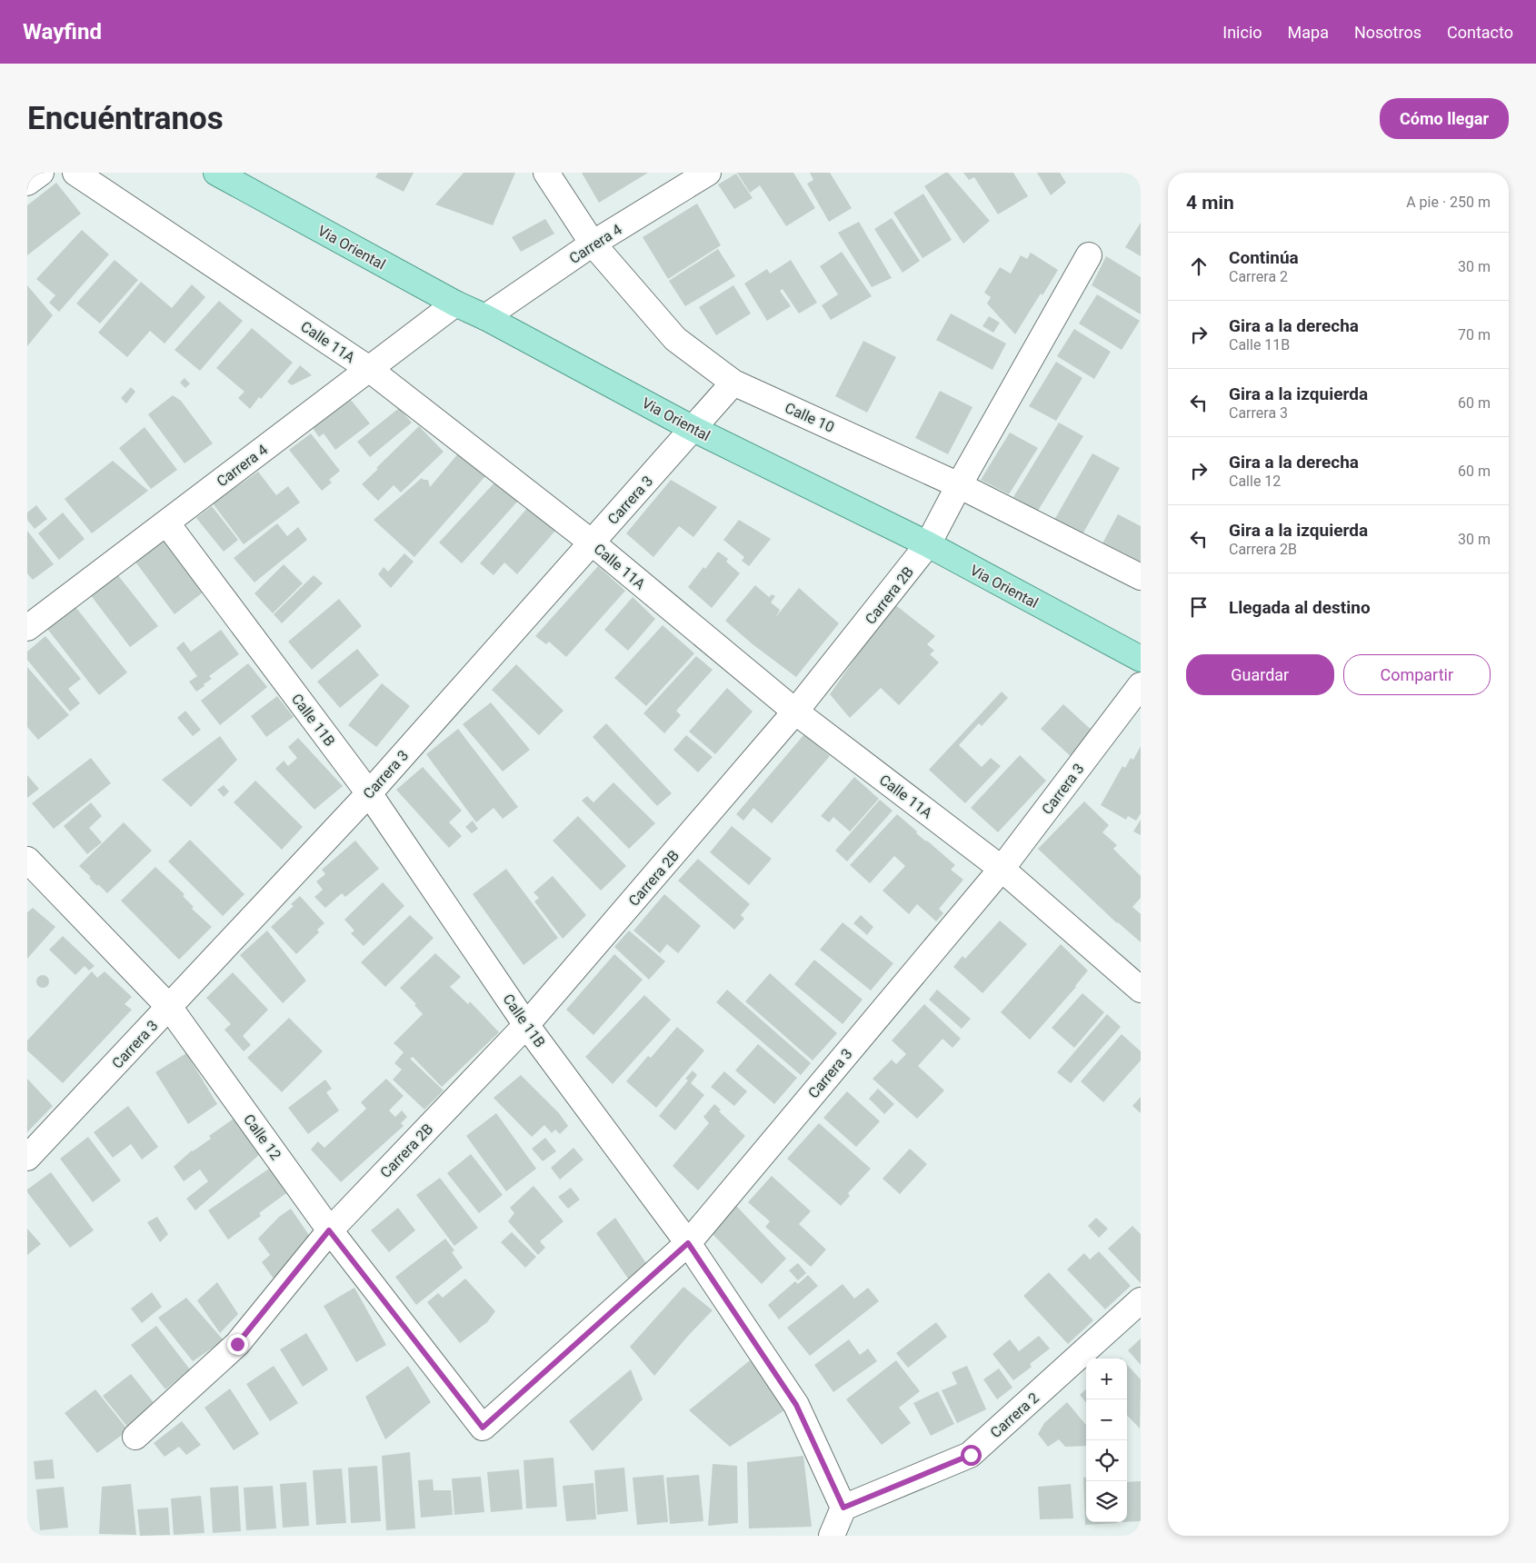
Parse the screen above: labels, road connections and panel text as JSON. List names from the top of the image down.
{
  "streets": {
    "main road": ["Via Oriental"],
    "street": [
      "Carrera 4",
      "Calle 11A",
      "Calle 10",
      "Carrera 3",
      "Carrera 2B",
      "Calle 11B",
      "Calle 12",
      "Carrera 2"
    ]
  },
  "crossings": [
    ["Carrera 4", "Via Oriental"],
    ["Carrera 4", "Calle 11A"],
    ["Carrera 4", "Calle 10"],
    ["Carrera 4", "Calle 11B"],
    ["Via Oriental", "Carrera 3"],
    ["Via Oriental", "Carrera 2B"],
    ["Calle 11A", "Carrera 3"],
    ["Calle 11A", "Carrera 2B"],
    ["Calle 10", "Carrera 3"],
    ["Calle 10", "Carrera 2B"],
    ["Carrera 3", "Calle 11B"],
    ["Carrera 3", "Calle 12"],
    ["Carrera 2B", "Calle 11B"],
    ["Carrera 2B", "Calle 12"],
    ["Calle 11B", "Carrera 2"]
  ],
  "page": {
    "header": "Wayfind",
    "nav": [
      "Inicio",
      "Mapa",
      "Nosotros",
      "Contacto"
    ],
    "buttons": [
      "Cómo llegar",
      ["Guardar", "Compartir"]
    ],
    "title": "Encuéntranos",
    "heading": ["4 min", "A pie · 250 m"],
    "list": [
      ["Continúa", "Carrera 2", "30 m"],
      ["Gira a la derecha", "Calle 11B", "70 m"],
      ["Gira a la izquierda", "Carrera 3", "60 m"],
      ["Gira a la derecha", "Calle 12", "60 m"],
      ["Gira a la izquierda", "Carrera 2B", "30 m"],
      "Llegada al destino"
    ],
    "map_buttons": ["+", "−"]
  }
}
